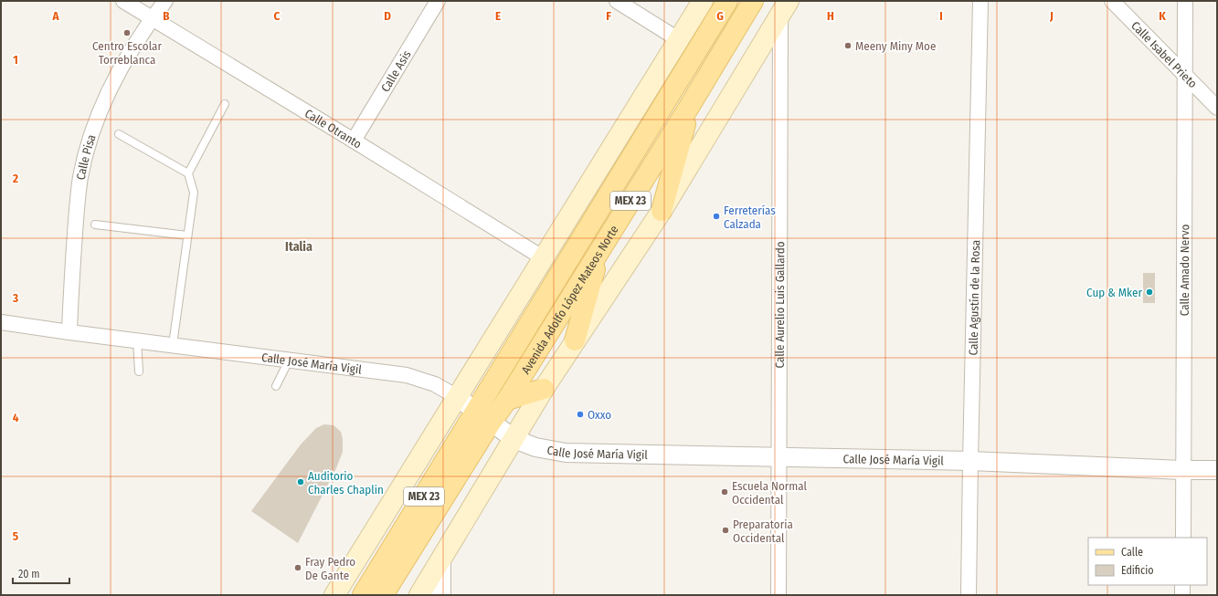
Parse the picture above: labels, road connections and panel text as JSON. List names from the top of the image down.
{
  "streets": {
    "main road": ["MEX 23", "Avenida Adolfo López Mateos Norte"],
    "street": [
      "Calle Isabel Prieto",
      "Calle Asis",
      "Calle Otranto",
      "Calle Pisa",
      "Calle Amado Nervo",
      "Calle Agustín de la Rosa",
      "Calle Aurelio Luis Gallardo",
      "Calle José María Vigil"
    ]
  },
  "crossings": [
    ["Calle Isabel Prieto", "Calle Amado Nervo"],
    ["Calle Asis", "Calle Otranto"],
    ["Calle Otranto", "Calle Pisa"],
    ["Calle Pisa", "Calle José María Vigil"],
    ["Calle Amado Nervo", "Calle José María Vigil"],
    ["Calle Agustín de la Rosa", "Calle José María Vigil"],
    ["Avenida Adolfo López Mateos Norte", "Calle José María Vigil"],
    ["Calle Aurelio Luis Gallardo", "Calle José María Vigil"]
  ],
  "districts": ["Italia"],
  "places": [
    "Centro Escolar Torreblanca",
    "Meeny Miny Moe",
    "Ferreterías Calzada",
    "Cup & Mker",
    "Oxxo",
    "Auditorio Charles Chaplin",
    "Escuela Normal Occidental",
    "Preparatoria Occidental",
    "Fray Pedro De Gante"
  ],
  "legend": ["Calle", "Edificio"],
  "scale_bar": "20 m",
  "grid": {
    "columns": [
      "A",
      "B",
      "C",
      "D",
      "E",
      "F",
      "G",
      "H",
      "I",
      "J",
      "K"
    ],
    "rows": [
      "1",
      "2",
      "3",
      "4",
      "5"
    ]
  }
}
